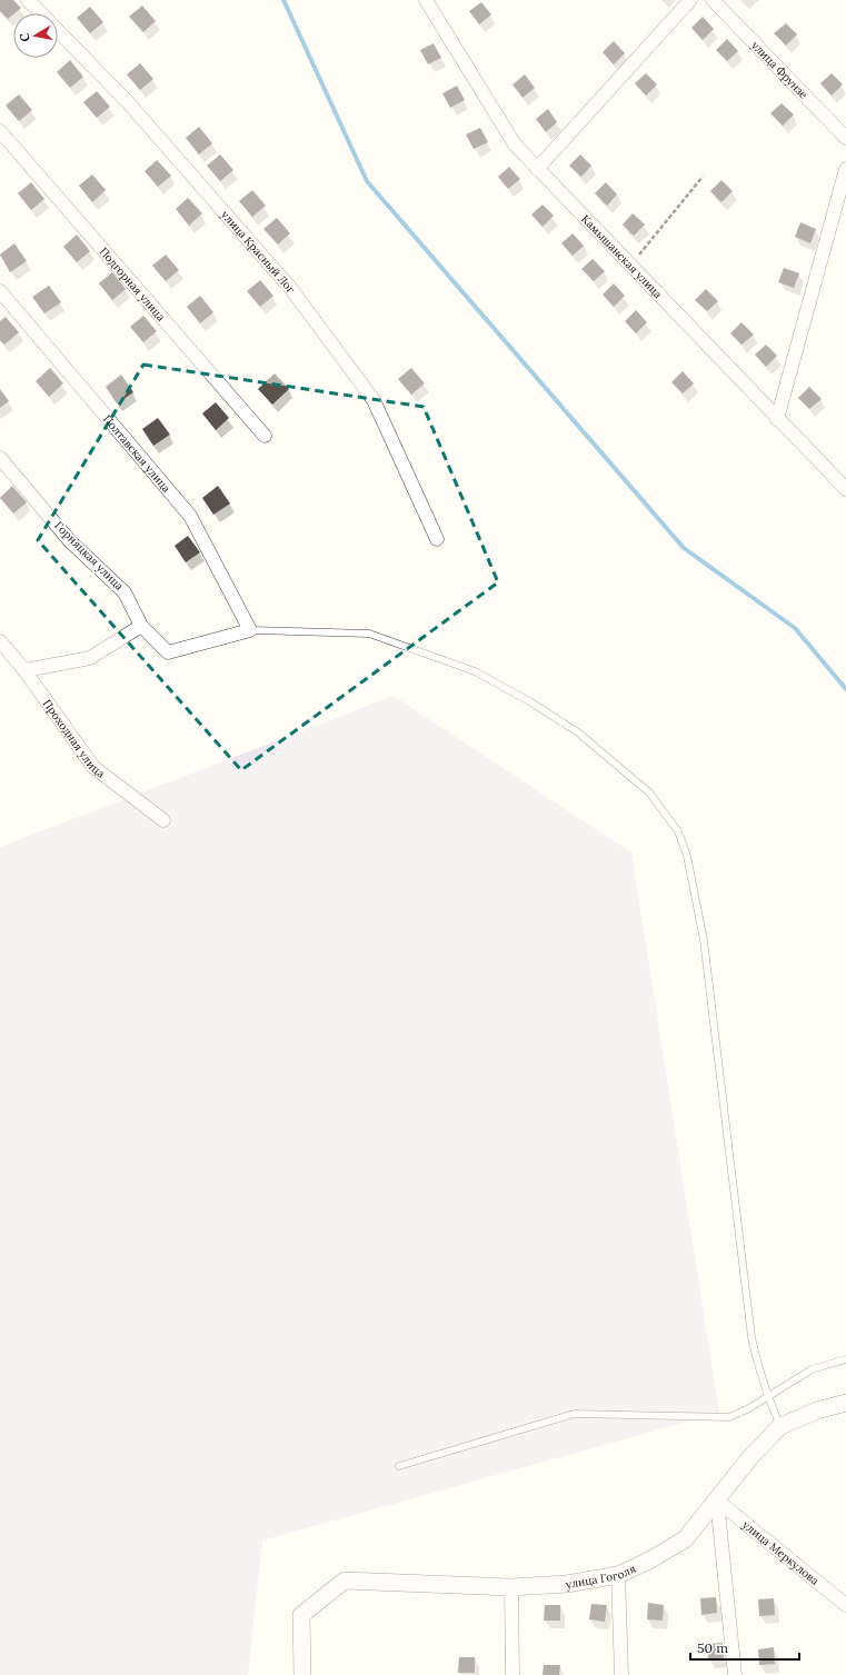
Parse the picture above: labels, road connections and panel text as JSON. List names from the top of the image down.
{
  "streets": {
    "street": [
      "улица Фрунзе",
      "улица Красный Лог",
      "Камышанская улица",
      "Подгорная улица",
      "Полтавская улица",
      "Горняцкая улица",
      "Проходная улица",
      "улица Меркулова",
      "улица Гоголя"
    ]
  },
  "crossings": [
    ["Полтавская улица", "Горняцкая улица"],
    ["улица Меркулова", "улица Гоголя"]
  ],
  "scale_bar": "50 m",
  "north": "left"
}
